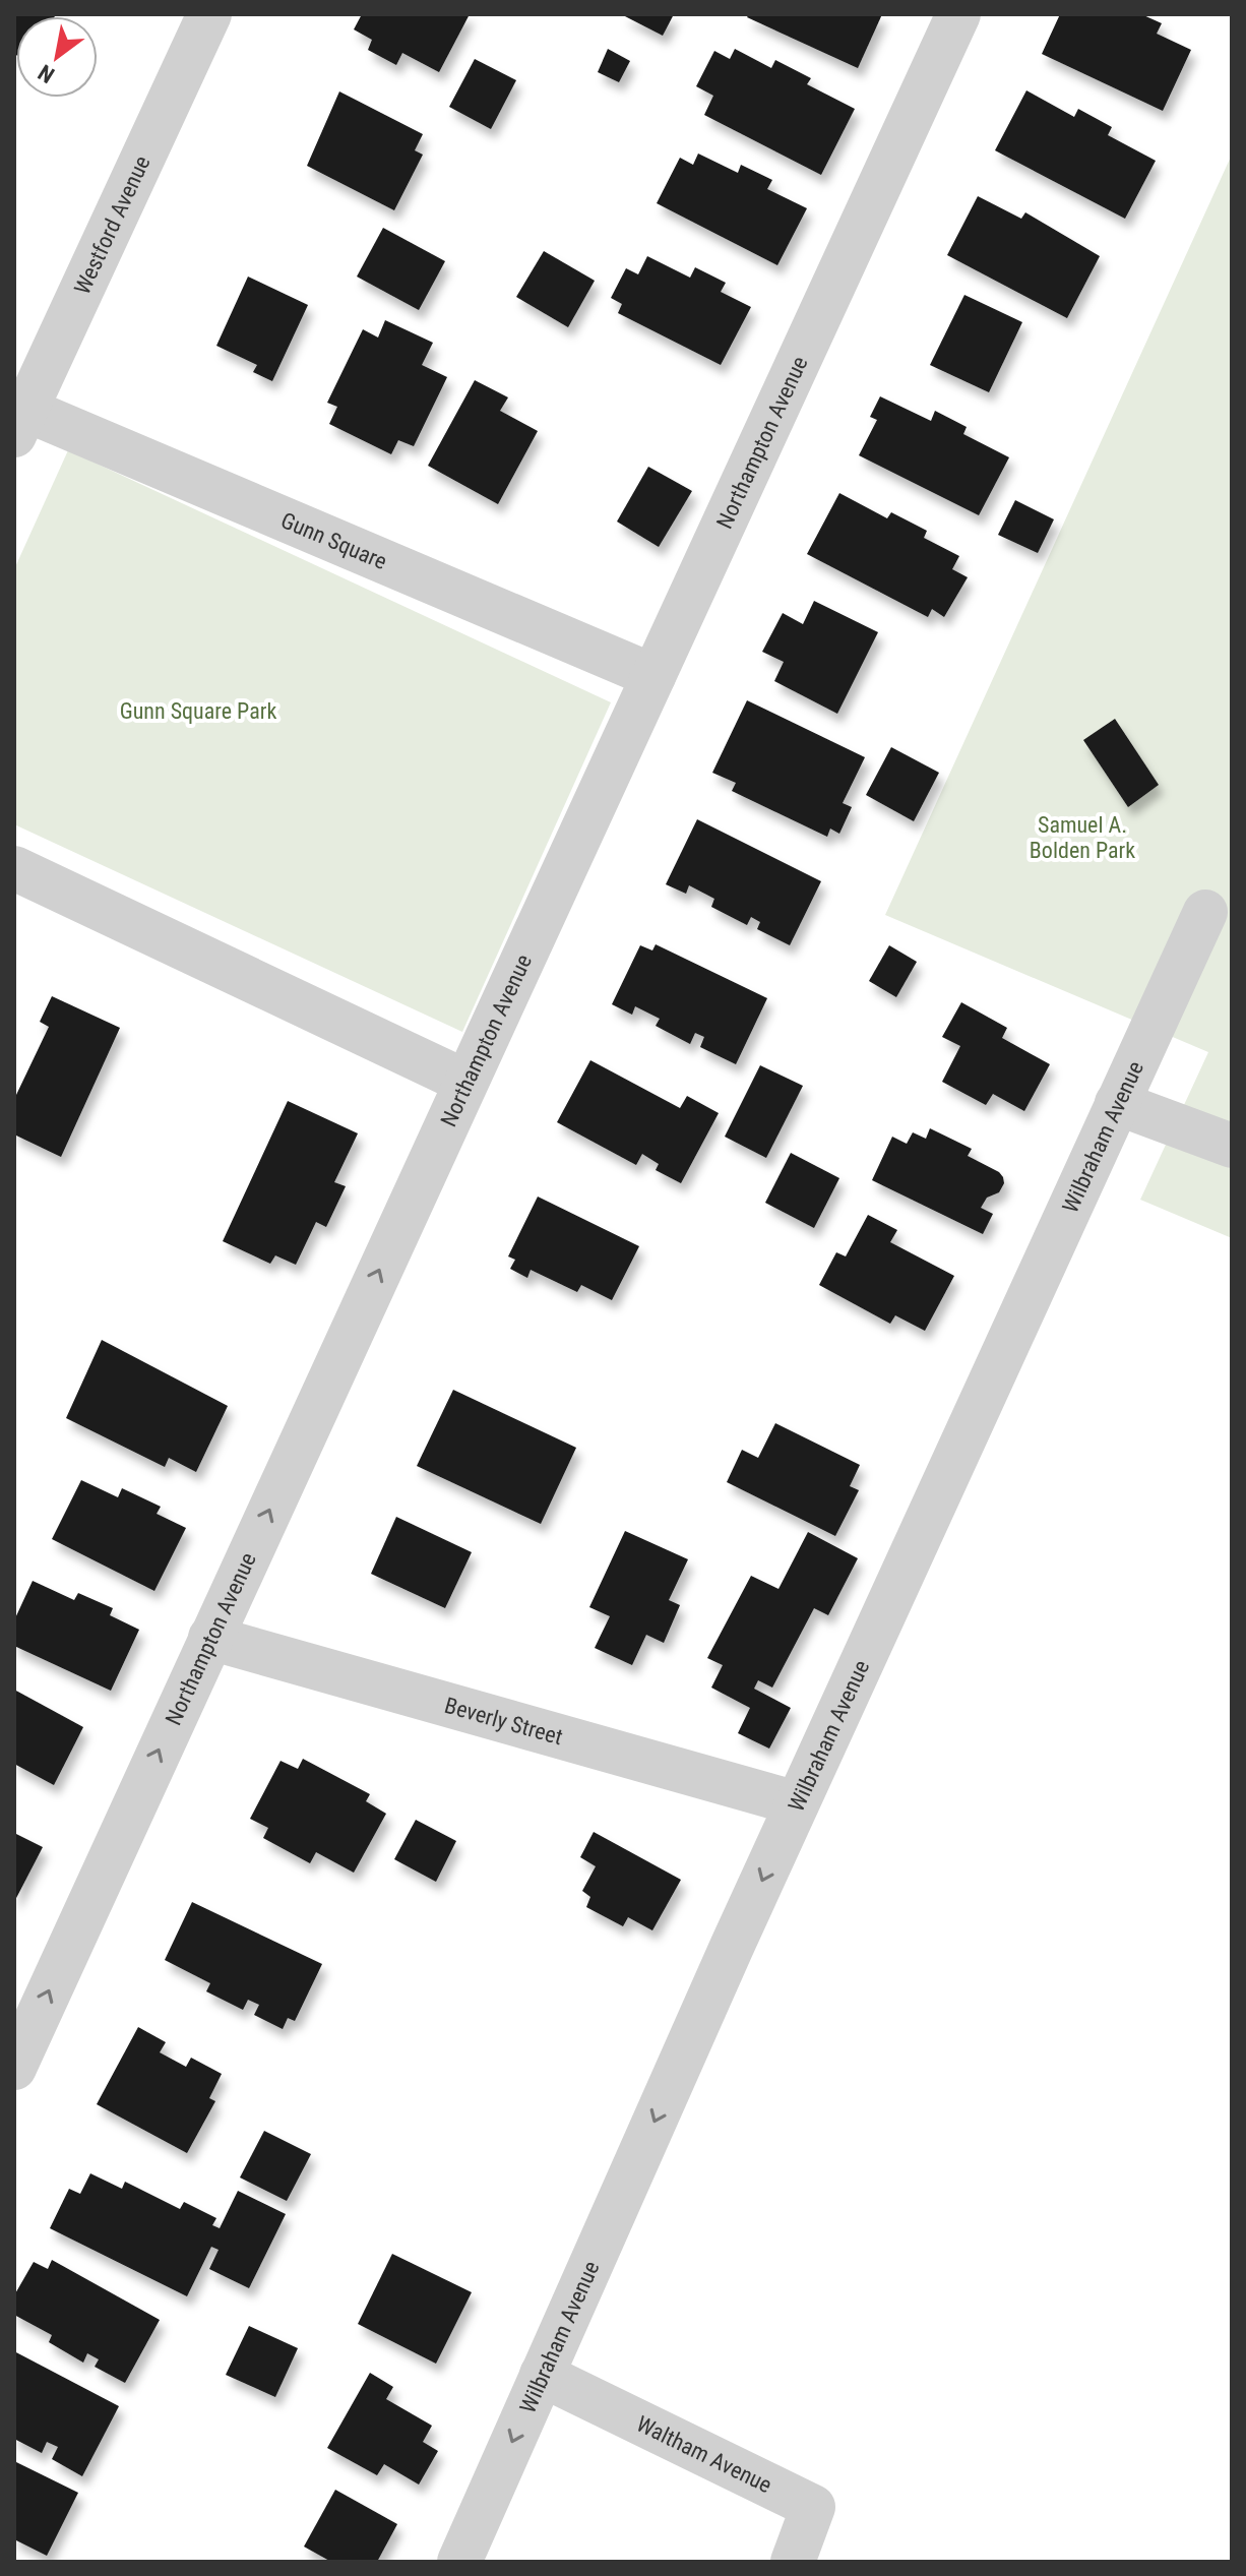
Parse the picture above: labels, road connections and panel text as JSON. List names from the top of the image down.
{
  "streets": {
    "street": [
      "Westford Avenue",
      "Northampton Avenue",
      "Gunn Square",
      "Wilbraham Avenue",
      "Beverly Street",
      "Waltham Avenue"
    ]
  },
  "crossings": [
    ["Westford Avenue", "Gunn Square"],
    ["Northampton Avenue", "Gunn Square"],
    ["Northampton Avenue", "Beverly Street"],
    ["Wilbraham Avenue", "Beverly Street"],
    ["Wilbraham Avenue", "Waltham Avenue"]
  ],
  "one_way": ["Northampton Avenue", "Wilbraham Avenue"],
  "parks": ["Gunn Square Park", "Samuel A. Bolden Park"],
  "north": "bottom left"
}
